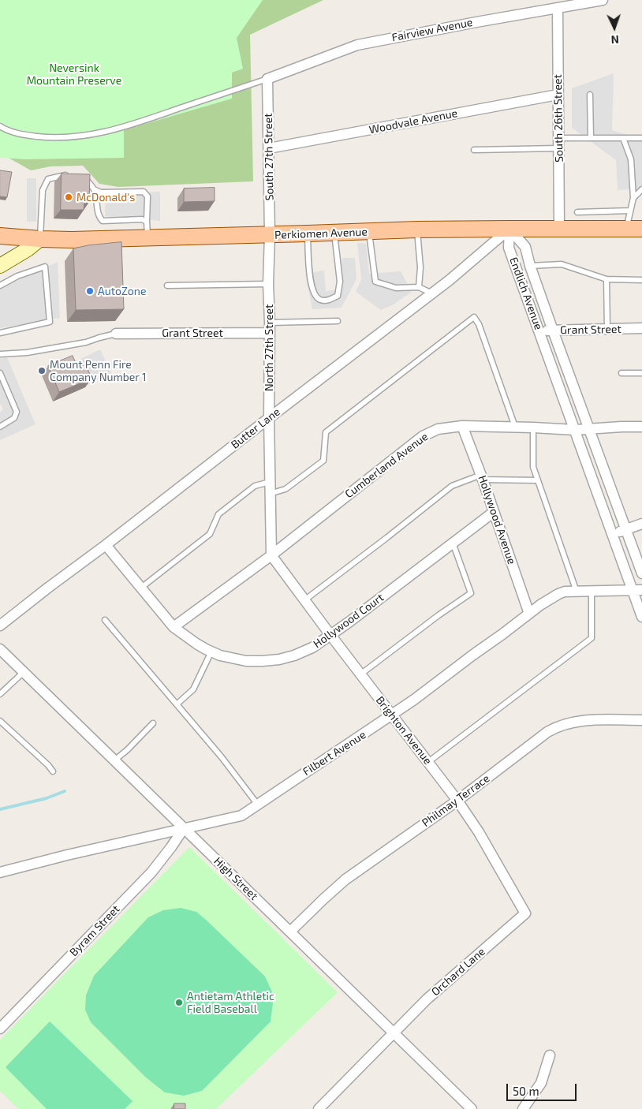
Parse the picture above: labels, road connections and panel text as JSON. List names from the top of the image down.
{
  "streets": {
    "main road": ["Perkiomen Avenue"],
    "street": [
      "Fairview Avenue",
      "South 26th Street",
      "Woodvale Avenue",
      "South 27th Street",
      "Endlich Avenue",
      "Grant Street",
      "North 27th Street",
      "Butter Lane",
      "Cumberland Avenue",
      "Hollywood Avenue",
      "Hollywood Court",
      "Brighton Avenue",
      "Filbert Avenue",
      "Philmay Terrace",
      "High Street",
      "Byram Street",
      "Orchard Lane"
    ]
  },
  "crossings": [
    ["Fairview Avenue", "South 26th Street"],
    ["Fairview Avenue", "South 27th Street"],
    ["South 26th Street", "Woodvale Avenue"],
    ["South 26th Street", "Perkiomen Avenue"],
    ["Woodvale Avenue", "South 27th Street"],
    ["South 27th Street", "Perkiomen Avenue"],
    ["South 27th Street", "North 27th Street"],
    ["Perkiomen Avenue", "Endlich Avenue"],
    ["Perkiomen Avenue", "North 27th Street"],
    ["Perkiomen Avenue", "Butter Lane"],
    ["Endlich Avenue", "Grant Street"],
    ["Endlich Avenue", "Butter Lane"],
    ["Endlich Avenue", "Cumberland Avenue"],
    ["Endlich Avenue", "Filbert Avenue"],
    ["Grant Street", "North 27th Street"],
    ["North 27th Street", "Butter Lane"],
    ["North 27th Street", "Cumberland Avenue"],
    ["North 27th Street", "Brighton Avenue"],
    ["Butter Lane", "Hollywood Court"],
    ["Cumberland Avenue", "Hollywood Avenue"],
    ["Cumberland Avenue", "Hollywood Court"],
    ["Cumberland Avenue", "Brighton Avenue"],
    ["Hollywood Avenue", "Hollywood Court"],
    ["Hollywood Avenue", "Filbert Avenue"],
    ["Hollywood Court", "Brighton Avenue"],
    ["Brighton Avenue", "Filbert Avenue"],
    ["Brighton Avenue", "Philmay Terrace"],
    ["Brighton Avenue", "Orchard Lane"],
    ["Filbert Avenue", "High Street"],
    ["Filbert Avenue", "Byram Street"],
    ["Philmay Terrace", "High Street"],
    ["High Street", "Byram Street"],
    ["High Street", "Orchard Lane"]
  ],
  "parks": ["Neversink Mountain Preserve"],
  "places": [
    "McDonald's",
    "AutoZone",
    "Mount Penn Fire Company Number 1",
    "Antietam Athletic Field Baseball"
  ],
  "scale_bar": "50 m",
  "north": "bottom"
}
